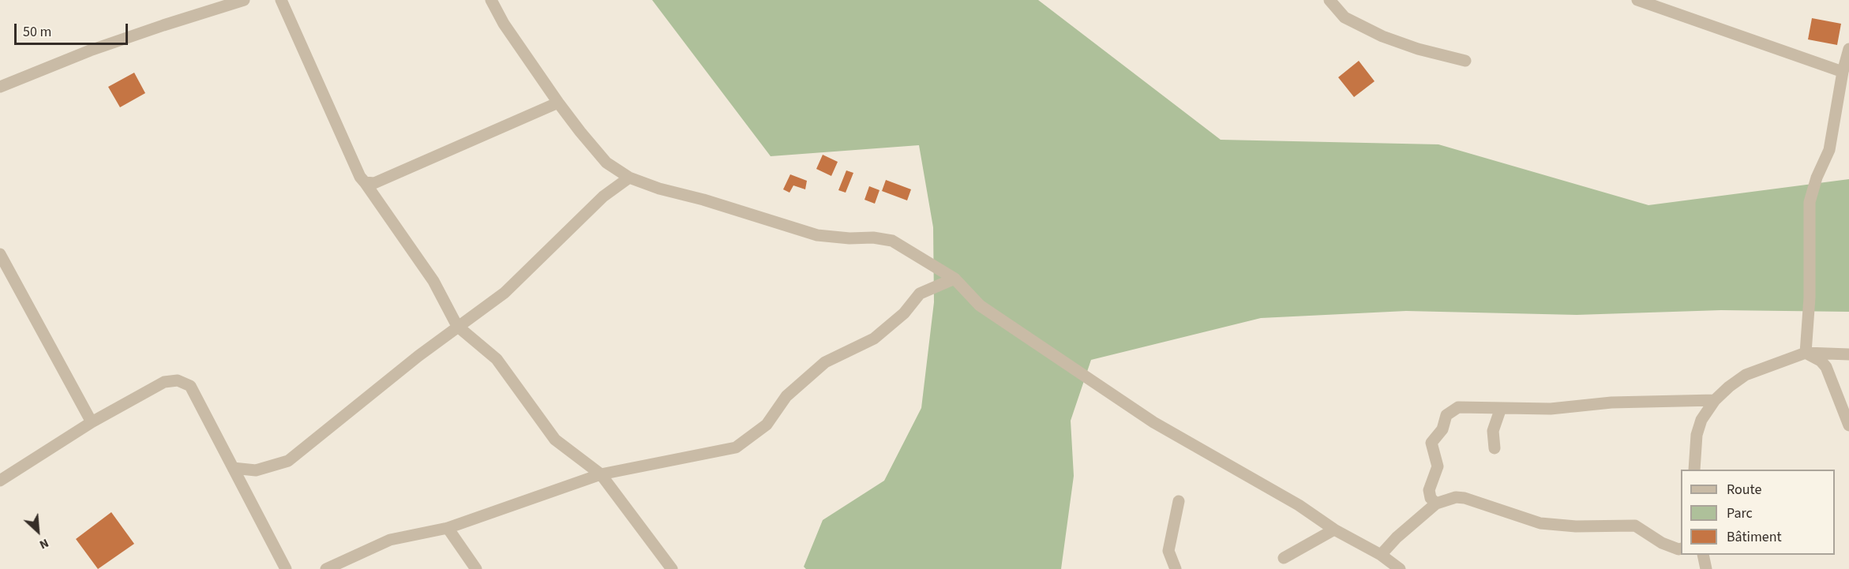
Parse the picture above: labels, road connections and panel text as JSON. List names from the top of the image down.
{
  "legend": ["Route", "Parc", "Bâtiment"],
  "scale_bar": "50 m",
  "north": "bottom right"
}
